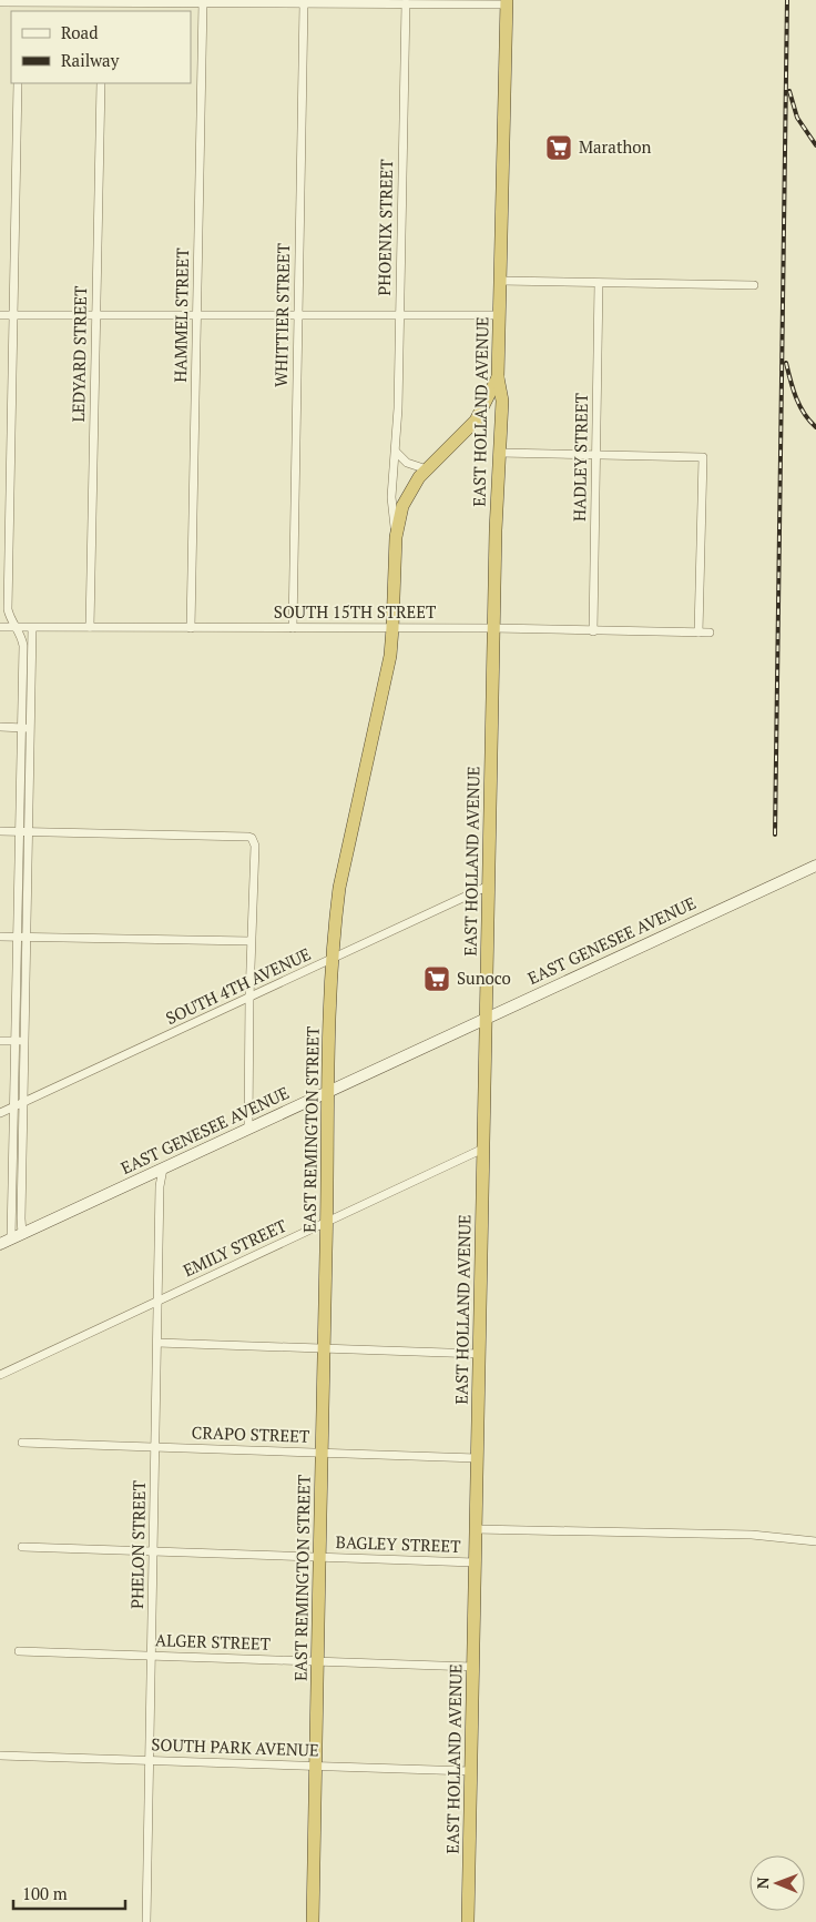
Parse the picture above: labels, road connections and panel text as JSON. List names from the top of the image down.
{
  "streets": {
    "highway": ["EAST HOLLAND AVENUE", "EAST REMINGTON STREET"],
    "main road": ["EAST GENESEE AVENUE"],
    "street": [
      "PHOENIX STREET",
      "HAMMEL STREET",
      "WHITTIER STREET",
      "LEDYARD STREET",
      "HADLEY STREET",
      "SOUTH 15TH STREET",
      "SOUTH 4TH AVENUE",
      "EMILY STREET",
      "CRAPO STREET",
      "PHELON STREET",
      "BAGLEY STREET",
      "ALGER STREET",
      "SOUTH PARK AVENUE"
    ]
  },
  "crossings": [
    ["PHOENIX STREET", "EAST REMINGTON STREET"],
    ["HAMMEL STREET", "SOUTH 15TH STREET"],
    ["WHITTIER STREET", "SOUTH 15TH STREET"],
    ["LEDYARD STREET", "SOUTH 15TH STREET"],
    ["EAST HOLLAND AVENUE", "SOUTH 15TH STREET"],
    ["EAST HOLLAND AVENUE", "EAST GENESEE AVENUE"],
    ["EAST HOLLAND AVENUE", "SOUTH 4TH AVENUE"],
    ["EAST HOLLAND AVENUE", "EAST REMINGTON STREET"],
    ["EAST HOLLAND AVENUE", "EMILY STREET"],
    ["EAST HOLLAND AVENUE", "CRAPO STREET"],
    ["EAST HOLLAND AVENUE", "BAGLEY STREET"],
    ["EAST HOLLAND AVENUE", "ALGER STREET"],
    ["EAST HOLLAND AVENUE", "SOUTH PARK AVENUE"],
    ["HADLEY STREET", "SOUTH 15TH STREET"],
    ["SOUTH 15TH STREET", "EAST REMINGTON STREET"],
    ["EAST GENESEE AVENUE", "EAST REMINGTON STREET"],
    ["EAST GENESEE AVENUE", "PHELON STREET"],
    ["SOUTH 4TH AVENUE", "EAST REMINGTON STREET"],
    ["EAST REMINGTON STREET", "EMILY STREET"],
    ["EAST REMINGTON STREET", "CRAPO STREET"],
    ["EAST REMINGTON STREET", "BAGLEY STREET"],
    ["EAST REMINGTON STREET", "ALGER STREET"],
    ["EAST REMINGTON STREET", "SOUTH PARK AVENUE"],
    ["EMILY STREET", "PHELON STREET"],
    ["CRAPO STREET", "PHELON STREET"],
    ["PHELON STREET", "BAGLEY STREET"],
    ["PHELON STREET", "ALGER STREET"],
    ["PHELON STREET", "SOUTH PARK AVENUE"]
  ],
  "places": {
    "supermarket": ["Marathon", "Sunoco"]
  },
  "legend": ["Road", "Railway"],
  "scale_bar": "100 m",
  "north": "left"
}
